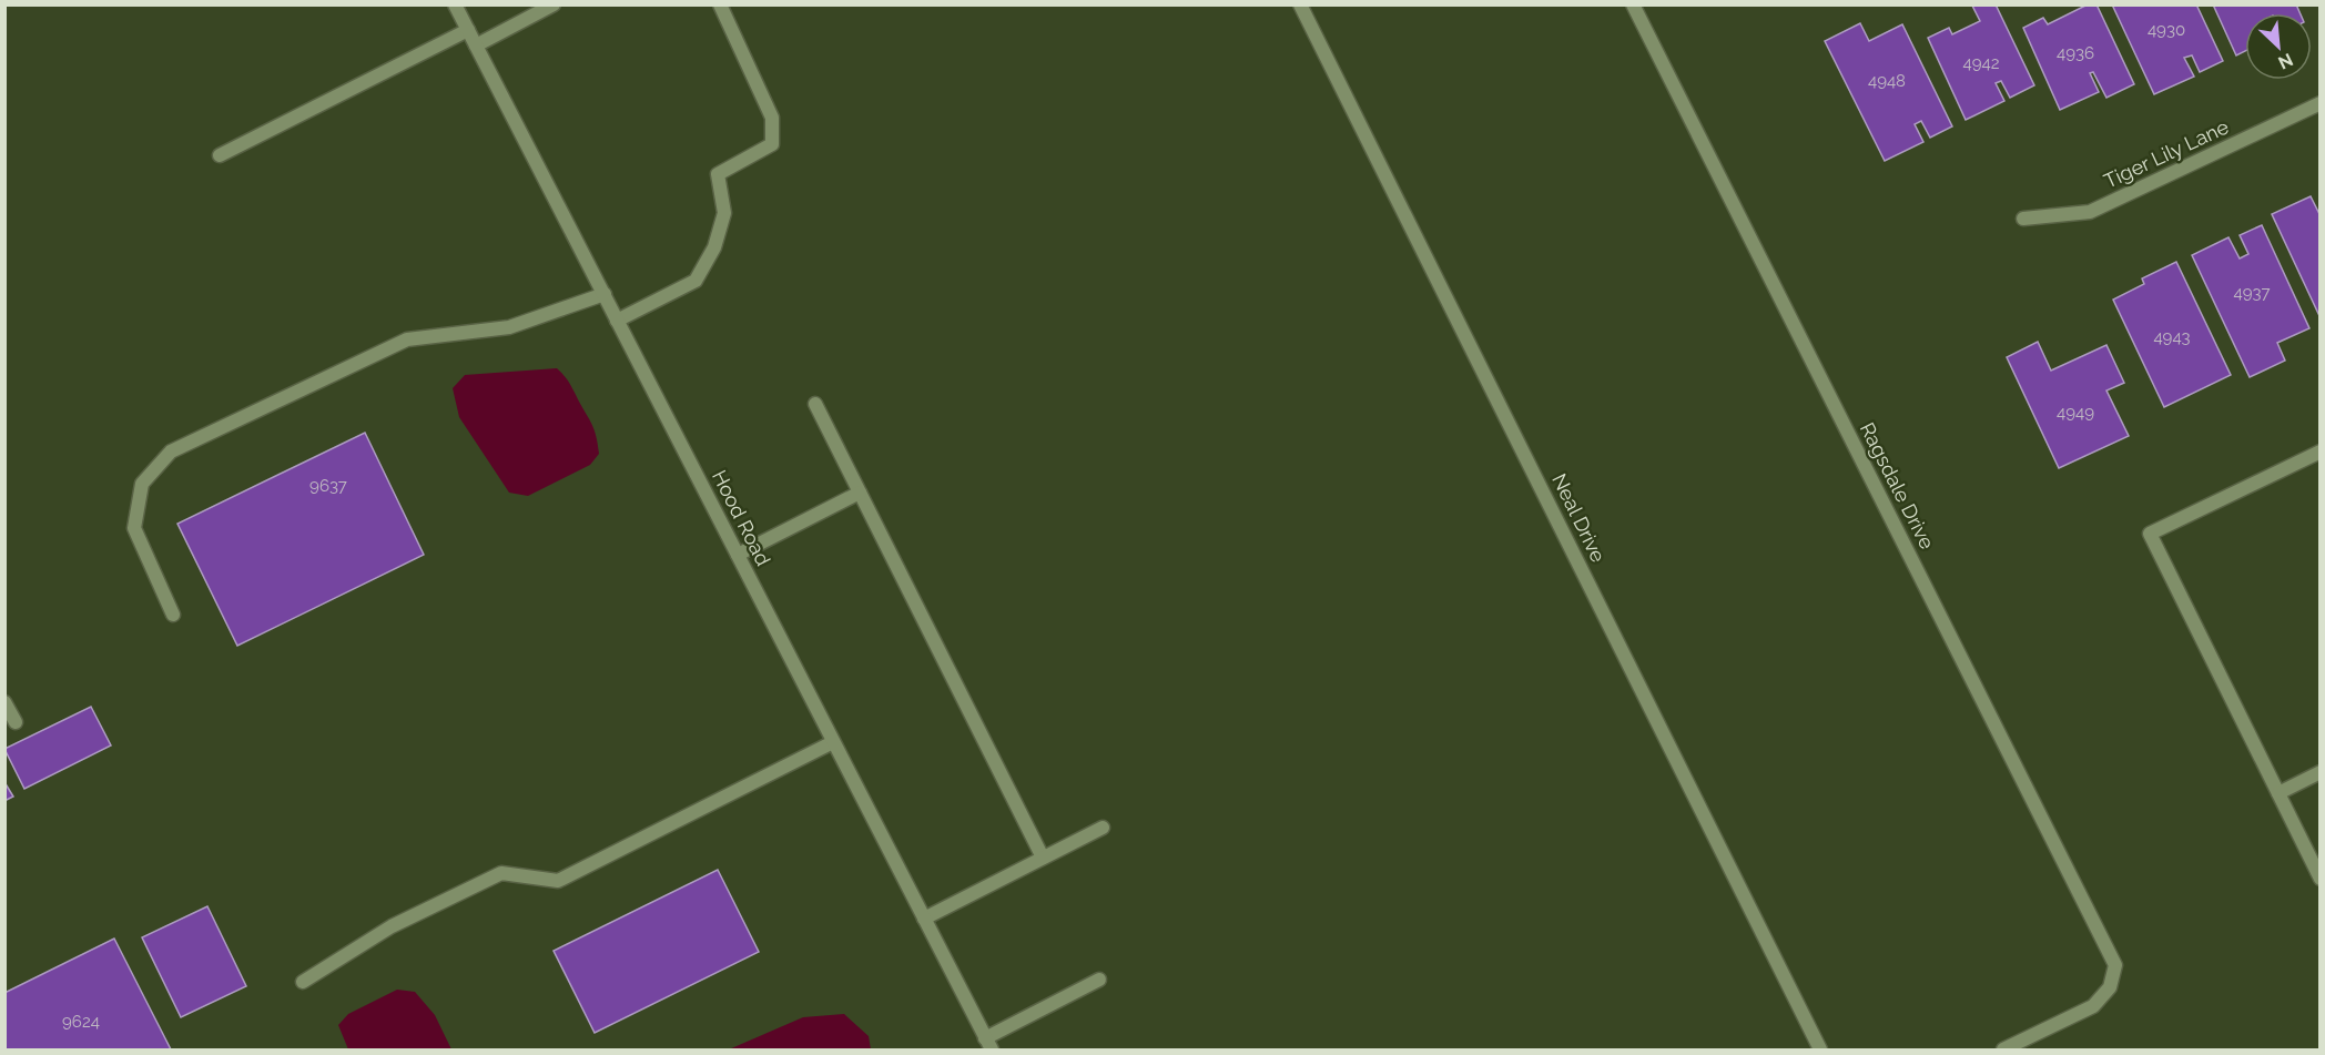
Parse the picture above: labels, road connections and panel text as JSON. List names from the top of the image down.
{
  "streets": {
    "street": [
      "Tiger Lily Lane",
      "Ragsdale Drive",
      "Hood Road",
      "Neal Drive"
    ]
  },
  "house_numbers": [
    "4930",
    "4936",
    "4942",
    "4948",
    "4937",
    "4943",
    "4949",
    "9637",
    "9624"
  ],
  "north": "bottom right"
}
